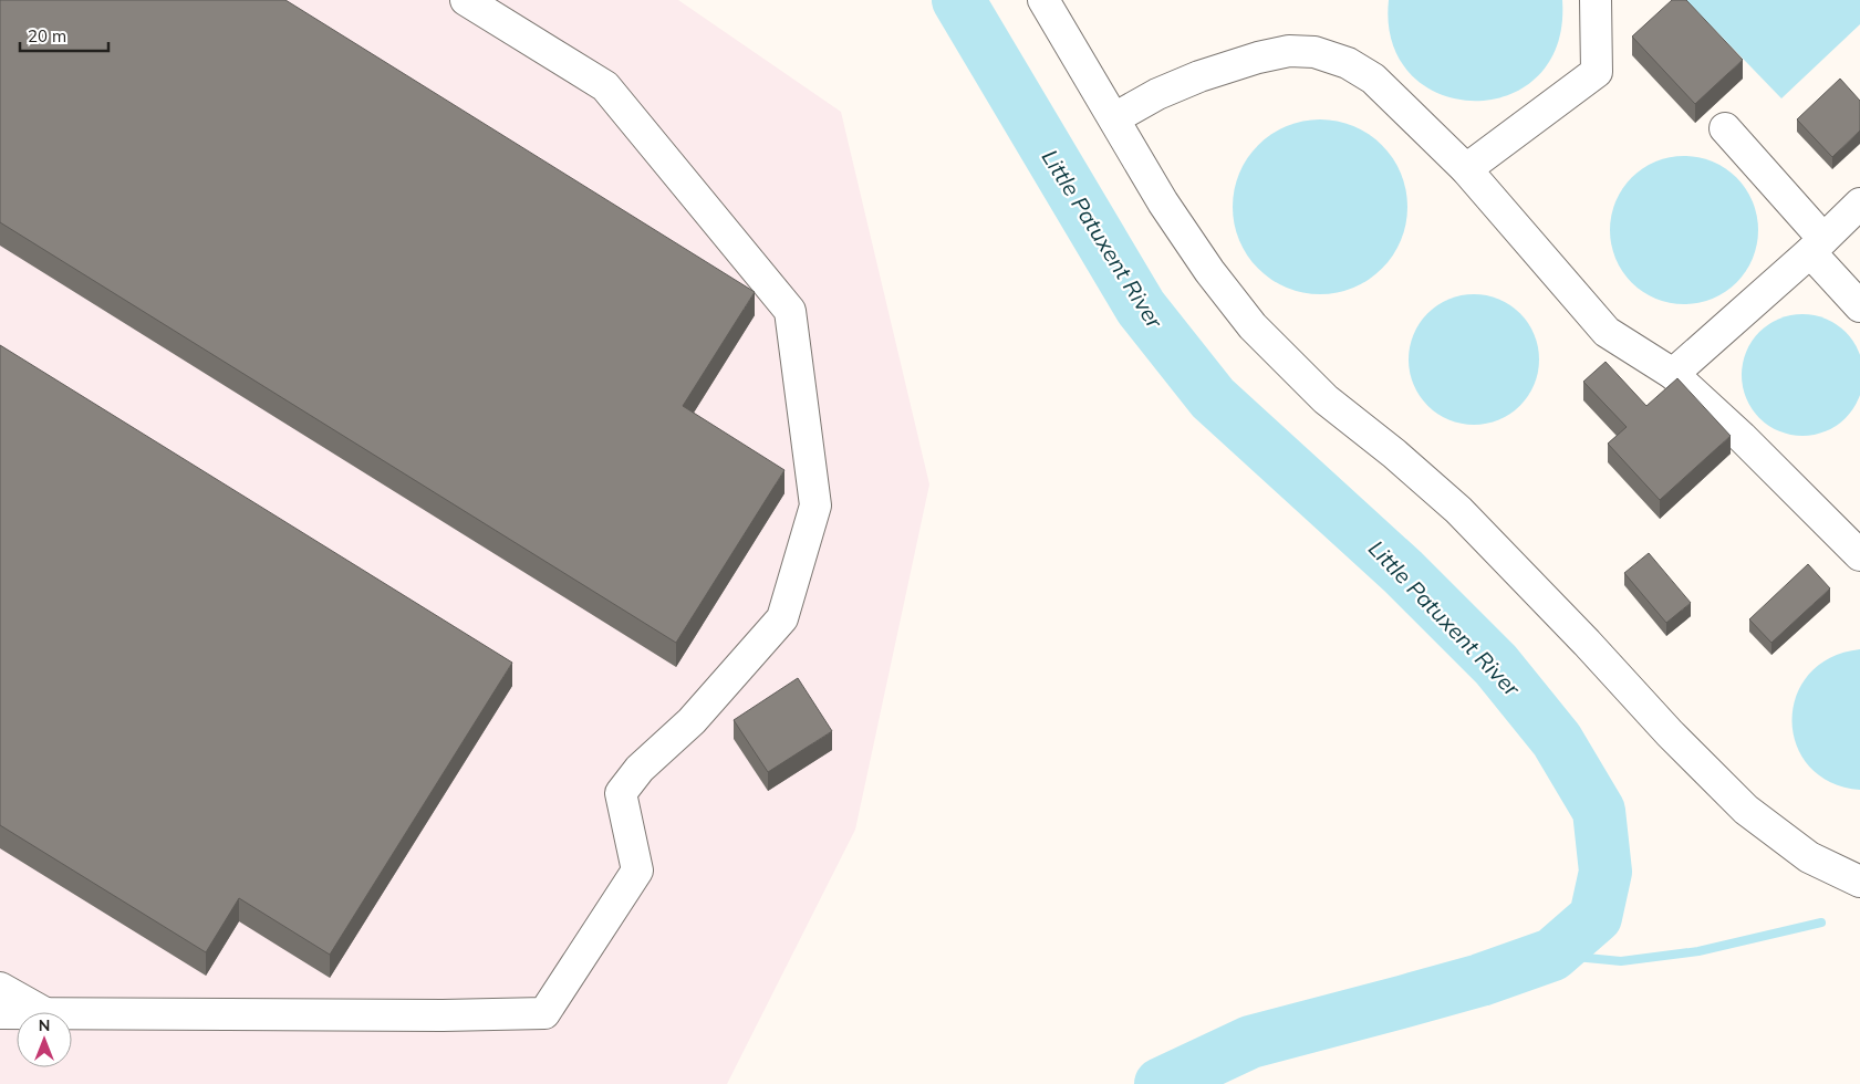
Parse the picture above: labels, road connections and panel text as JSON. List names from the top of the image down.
{
  "water": ["Little Patuxent River"],
  "scale_bar": "20 m",
  "north": "top"
}
